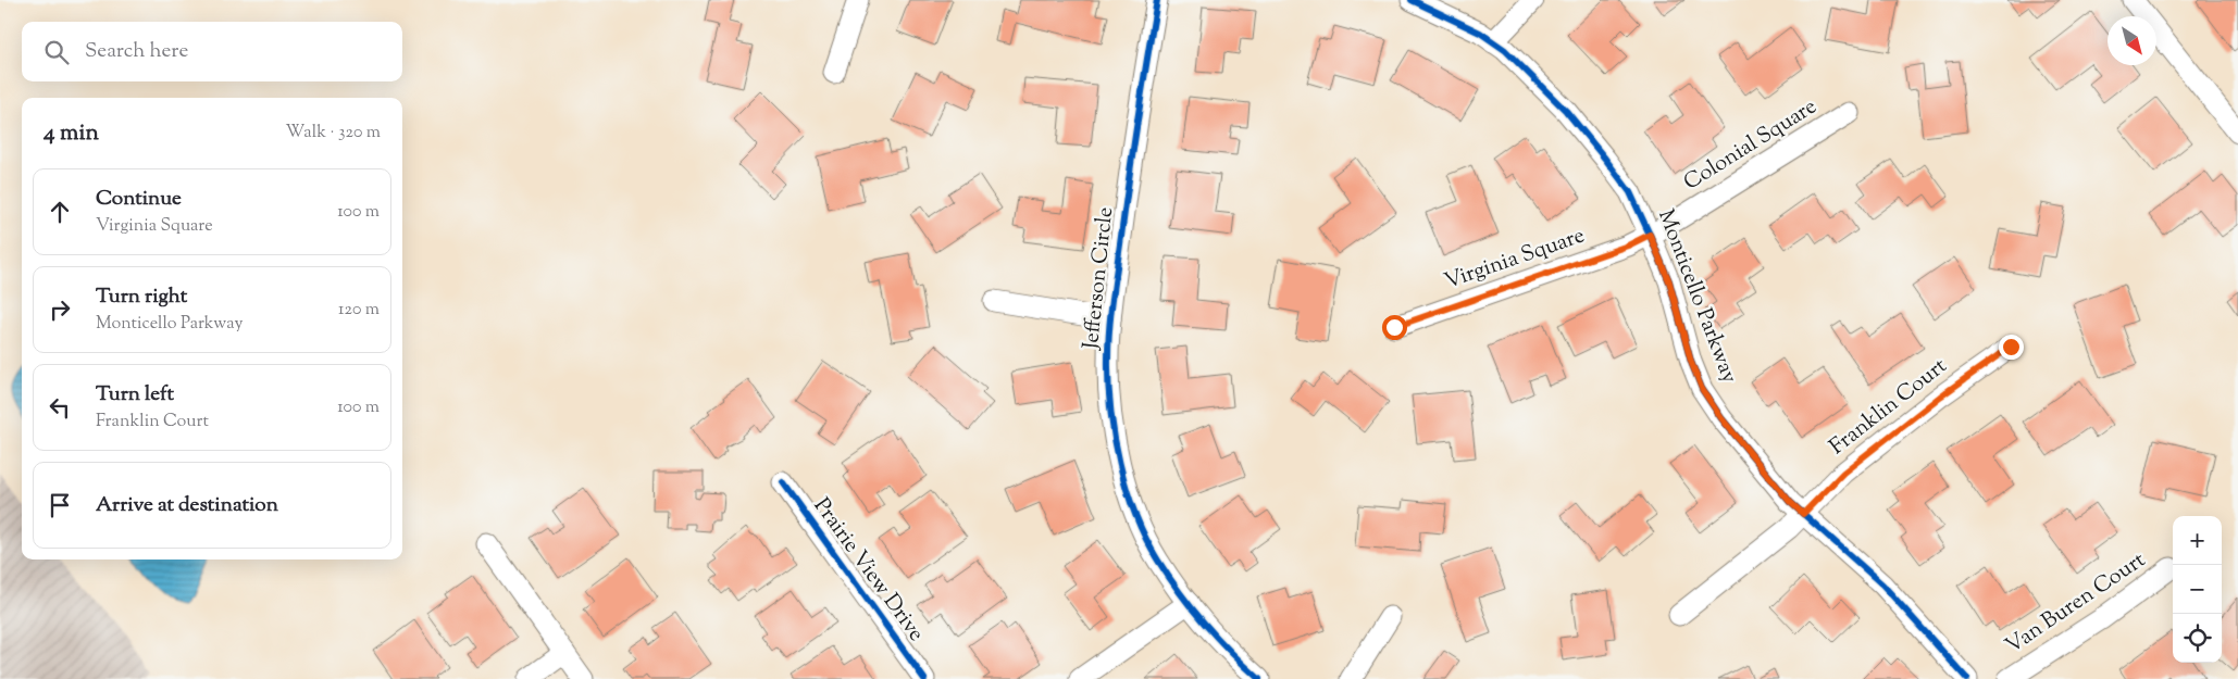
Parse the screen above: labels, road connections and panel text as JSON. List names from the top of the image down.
{
  "streets": {
    "street": [
      "Colonial Square",
      "Virginia Square",
      "Jefferson Circle",
      "Monticello Parkway",
      "Franklin Court",
      "Prairie View Drive",
      "Van Buren Court"
    ]
  },
  "crossings": [
    ["Colonial Square", "Virginia Square"],
    ["Colonial Square", "Monticello Parkway"],
    ["Virginia Square", "Monticello Parkway"],
    ["Monticello Parkway", "Franklin Court"]
  ],
  "north": "bottom right",
  "page": {
    "search": "Search here",
    "heading": ["4 min", "Walk · 320 m"],
    "list": [
      ["Continue", "Virginia Square", "100 m"],
      ["Turn right", "Monticello Parkway", "120 m"],
      ["Turn left", "Franklin Court", "100 m"],
      "Arrive at destination"
    ],
    "map_buttons": ["+", "−"]
  }
}
